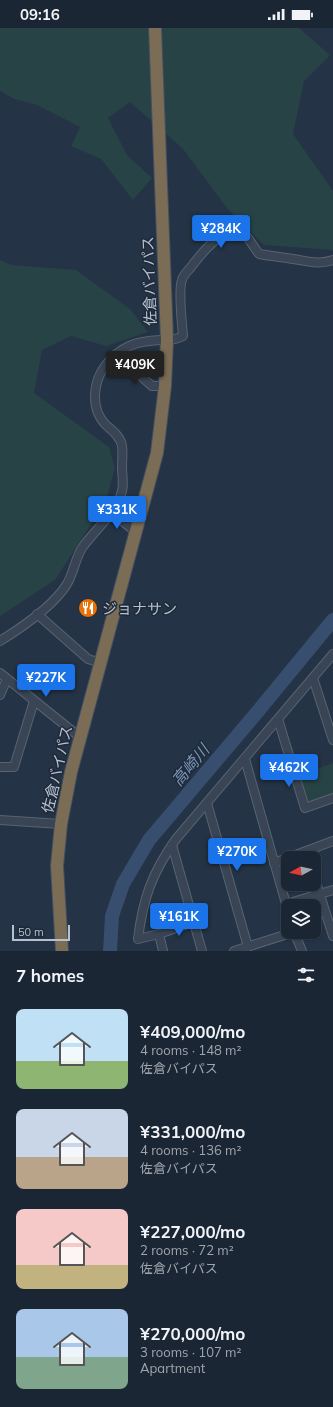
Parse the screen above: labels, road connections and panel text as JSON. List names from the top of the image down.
{
  "streets": {
    "highway": ["佐倉バイパス"]
  },
  "water": ["高崎川"],
  "places": {
    "restaurant": ["ジョナサン"]
  },
  "scale_bar": "50 m",
  "north": "left",
  "page": {
    "status": "09:16",
    "price": [
      "¥284K",
      "¥409K",
      "¥331K",
      "¥227K",
      "¥462K",
      "¥270K",
      "¥161K"
    ],
    "scale": "50 m",
    "heading": "7 homes",
    "list": [
      {
        "name": "¥409,000/mo",
        "note": "4 rooms · 148 m² · 佐倉バイパス"
      },
      {
        "name": "¥331,000/mo",
        "note": "4 rooms · 136 m² · 佐倉バイパス"
      },
      {
        "name": "¥227,000/mo",
        "note": "2 rooms · 72 m² · 佐倉バイパス"
      },
      {
        "name": "¥270,000/mo",
        "note": "3 rooms · 107 m² · Apartment"
      }
    ]
  }
}
